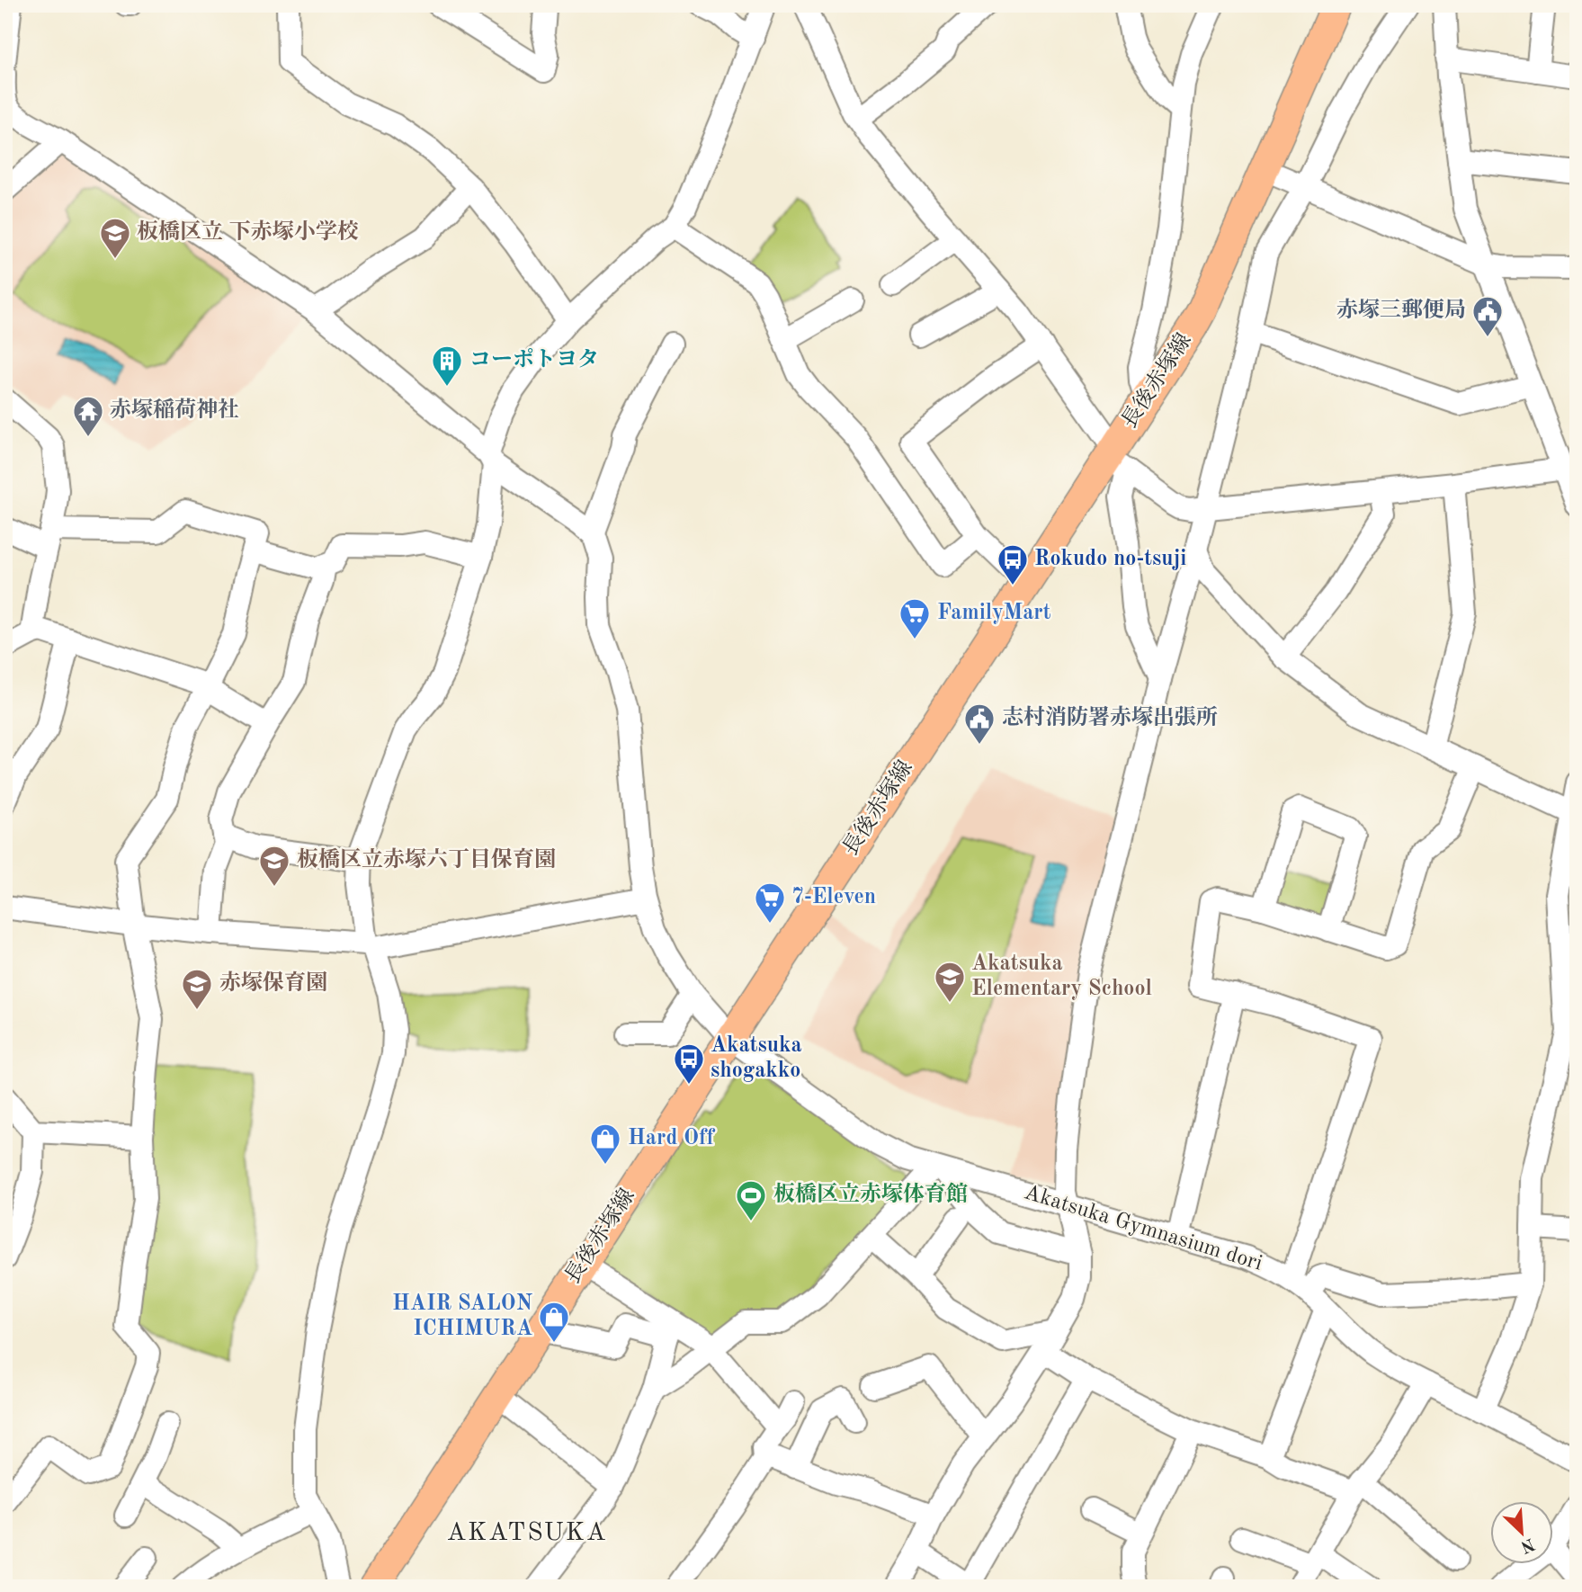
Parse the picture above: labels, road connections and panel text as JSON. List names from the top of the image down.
{
  "streets": {
    "main road": ["長後赤塚線"],
    "street": ["Akatsuka Gymnasium dori"]
  },
  "crossings": [
    ["長後赤塚線", "Akatsuka Gymnasium dori"]
  ],
  "districts": ["AKATSUKA"],
  "places": {
    "school or university": [
      "板橋区立 下赤塚小学校",
      "板橋区立赤塚六丁目保育園",
      "Akatsuka Elementary School",
      "赤塚保育園"
    ],
    "public building": ["赤塚三郵便局", "志村消防署赤塚出張所"],
    "building": ["コーポトヨタ"],
    "temple": ["赤塚稲荷神社"],
    "bus stop": ["Rokudo no-tsuji", "Akatsuka shogakko"],
    "supermarket": ["FamilyMart", "7-Eleven"],
    "shop": ["Hard Off", "HAIR SALON ICHIMURA"],
    "sports": ["板橋区立赤塚体育館"]
  },
  "north": "bottom right"
}
